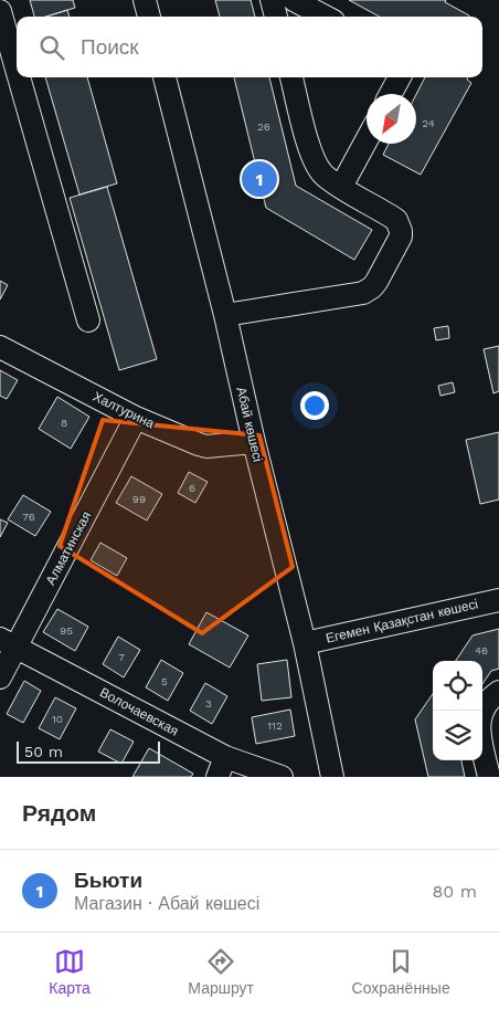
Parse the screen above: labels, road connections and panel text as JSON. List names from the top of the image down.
{
  "streets": {
    "street": [
      "Халтурина",
      "Абай көшесі",
      "Алматинская",
      "Егемен Қазақстан көшесі",
      "Волочаевская"
    ]
  },
  "crossings": [
    ["Халтурина", "Абай көшесі"],
    ["Халтурина", "Алматинская"],
    ["Абай көшесі", "Егемен Қазақстан көшесі"],
    ["Алматинская", "Волочаевская"]
  ],
  "house_numbers": [
    "24",
    "26",
    "8",
    "6",
    "99",
    "76",
    "95",
    "46",
    "7",
    "5",
    "3",
    "10",
    "112"
  ],
  "scale_bar": "50 m",
  "north": "bottom left",
  "page": {
    "search": "Поиск",
    "pins": "1",
    "scale": "50 m",
    "heading": "Рядом",
    "list": [
      {
        "mark": "1",
        "name": "Бьюти",
        "note": "Магазин · Абай көшесі",
        "value": "80 m"
      }
    ],
    "nav": ["Карта", "Маршрут", "Сохранённые"]
  }
}
